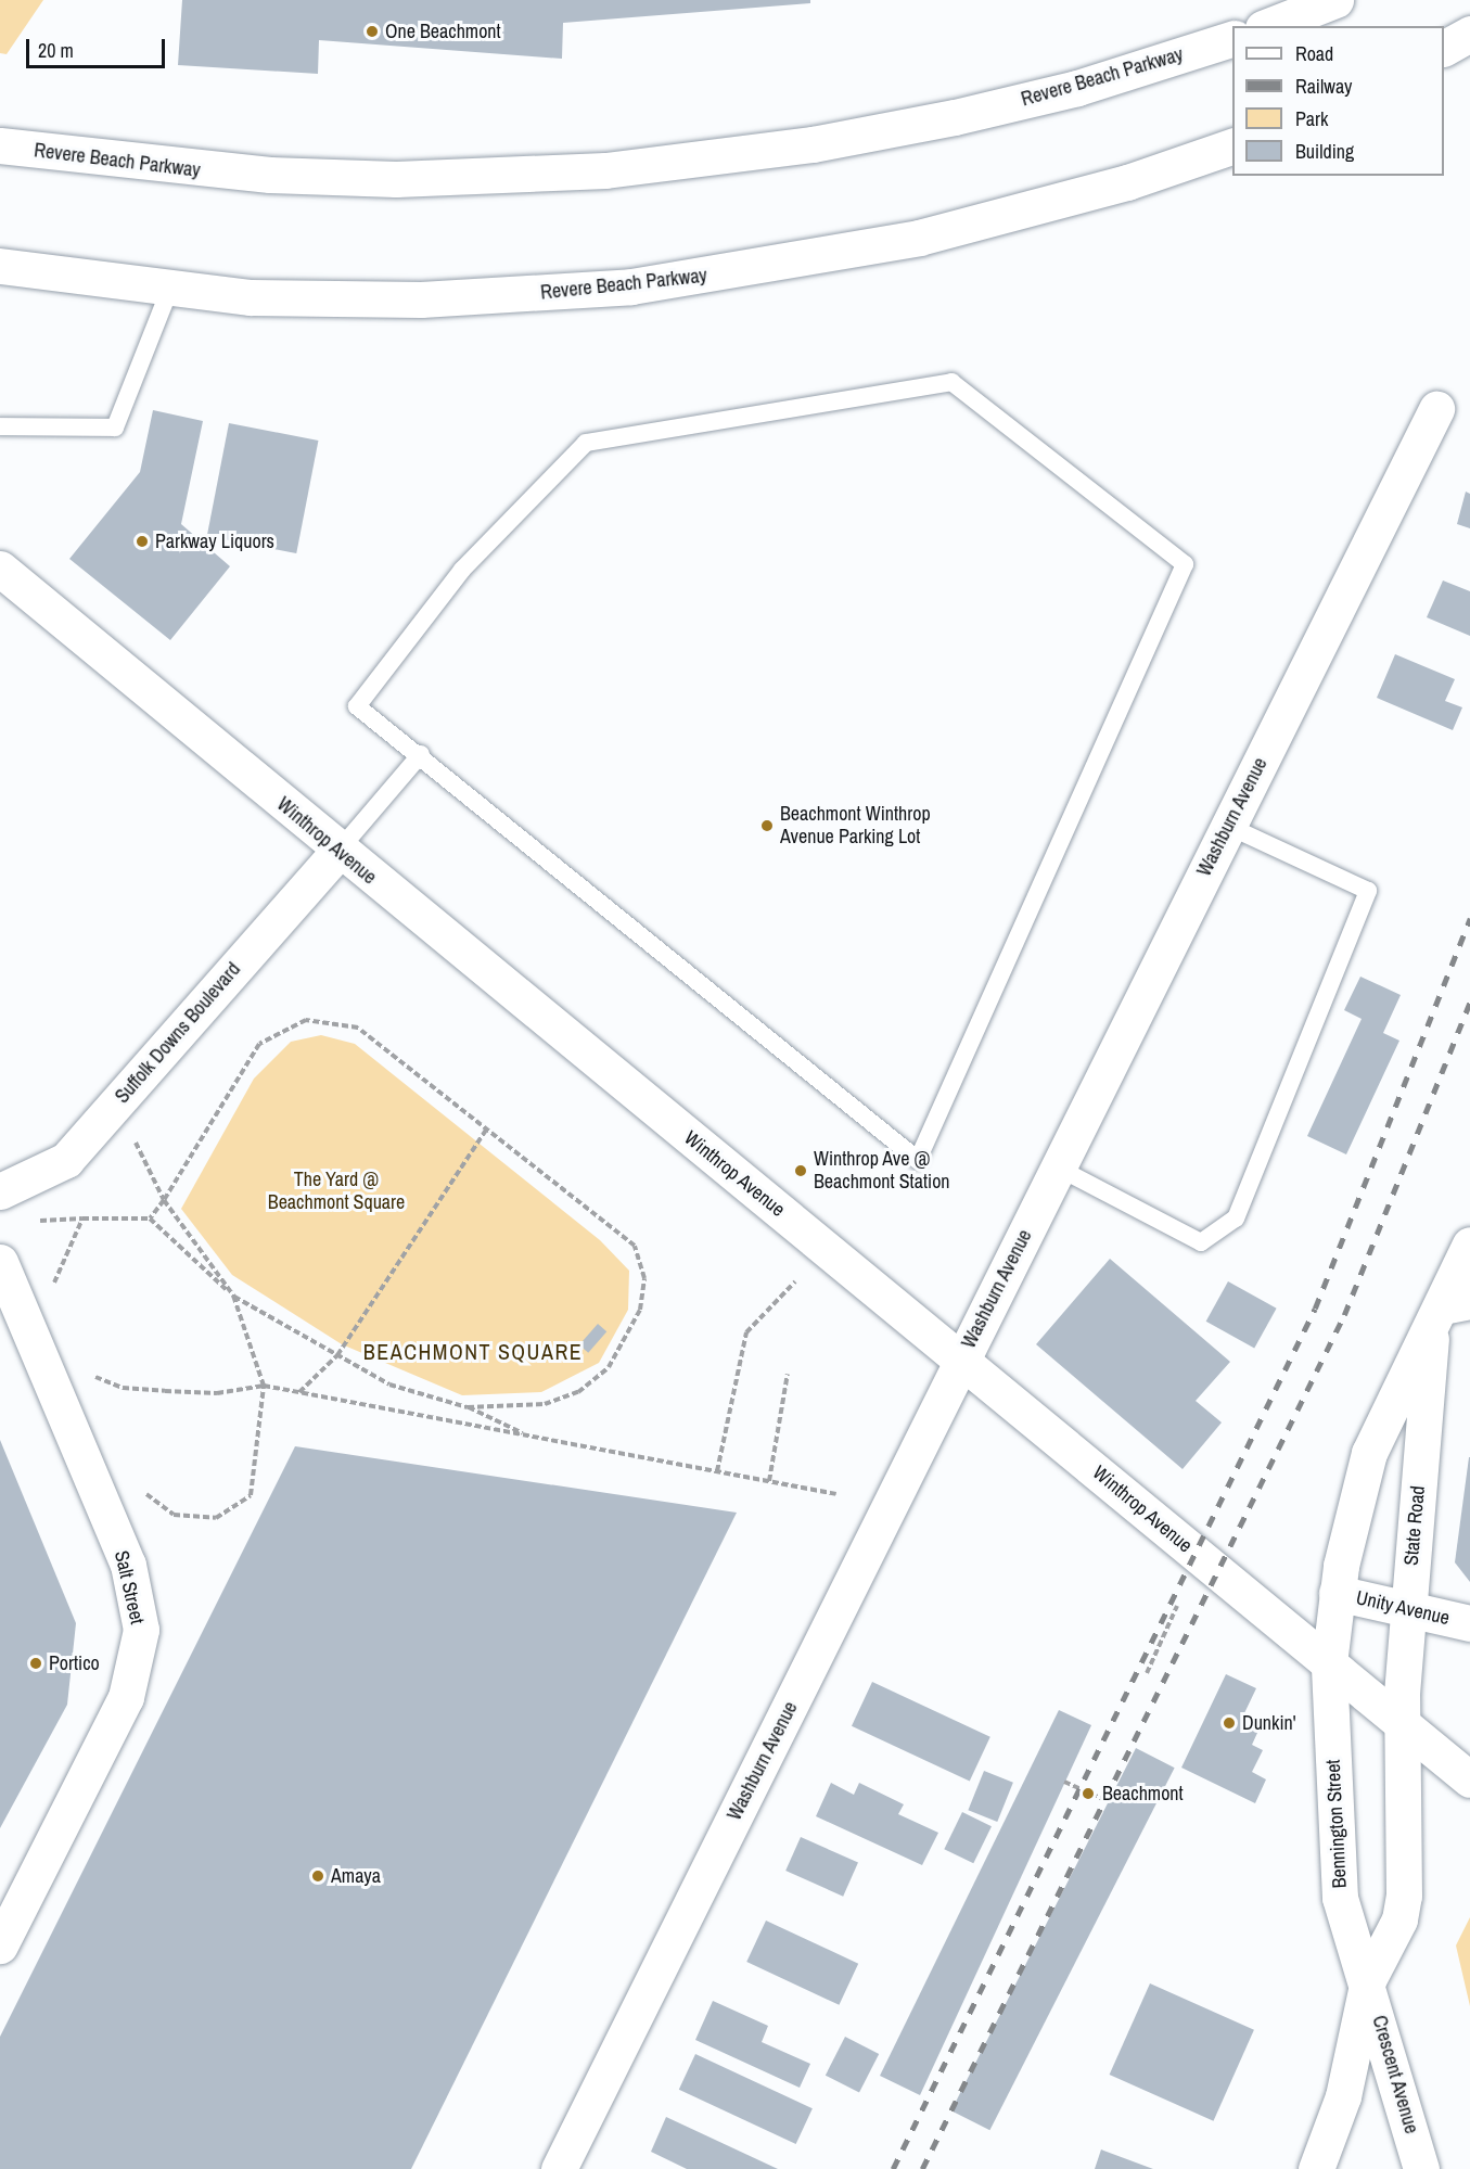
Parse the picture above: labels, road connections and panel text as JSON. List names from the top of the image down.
{
  "streets": {
    "main road": [
      "Revere Beach Parkway",
      "Washburn Avenue",
      "Winthrop Avenue",
      "Suffolk Downs Boulevard",
      "State Road",
      "Salt Street",
      "Unity Avenue",
      "Bennington Street",
      "Crescent Avenue"
    ]
  },
  "crossings": [
    ["Washburn Avenue", "Winthrop Avenue"],
    ["Winthrop Avenue", "Suffolk Downs Boulevard"],
    ["Winthrop Avenue", "State Road"],
    ["Winthrop Avenue", "Bennington Street"],
    ["State Road", "Unity Avenue"],
    ["State Road", "Bennington Street"],
    ["Bennington Street", "Crescent Avenue"]
  ],
  "districts": ["BEACHMONT SQUARE"],
  "parks": ["The Yard @ Beachmont Square"],
  "places": [
    "One Beachmont",
    "Parkway Liquors",
    "Beachmont Winthrop Avenue Parking Lot",
    "Winthrop Ave @ Beachmont Station",
    "Portico",
    "Dunkin'",
    "Beachmont",
    "Amaya"
  ],
  "legend": [
    "Road",
    "Railway",
    "Park",
    "Building"
  ],
  "scale_bar": "20 m"
}
